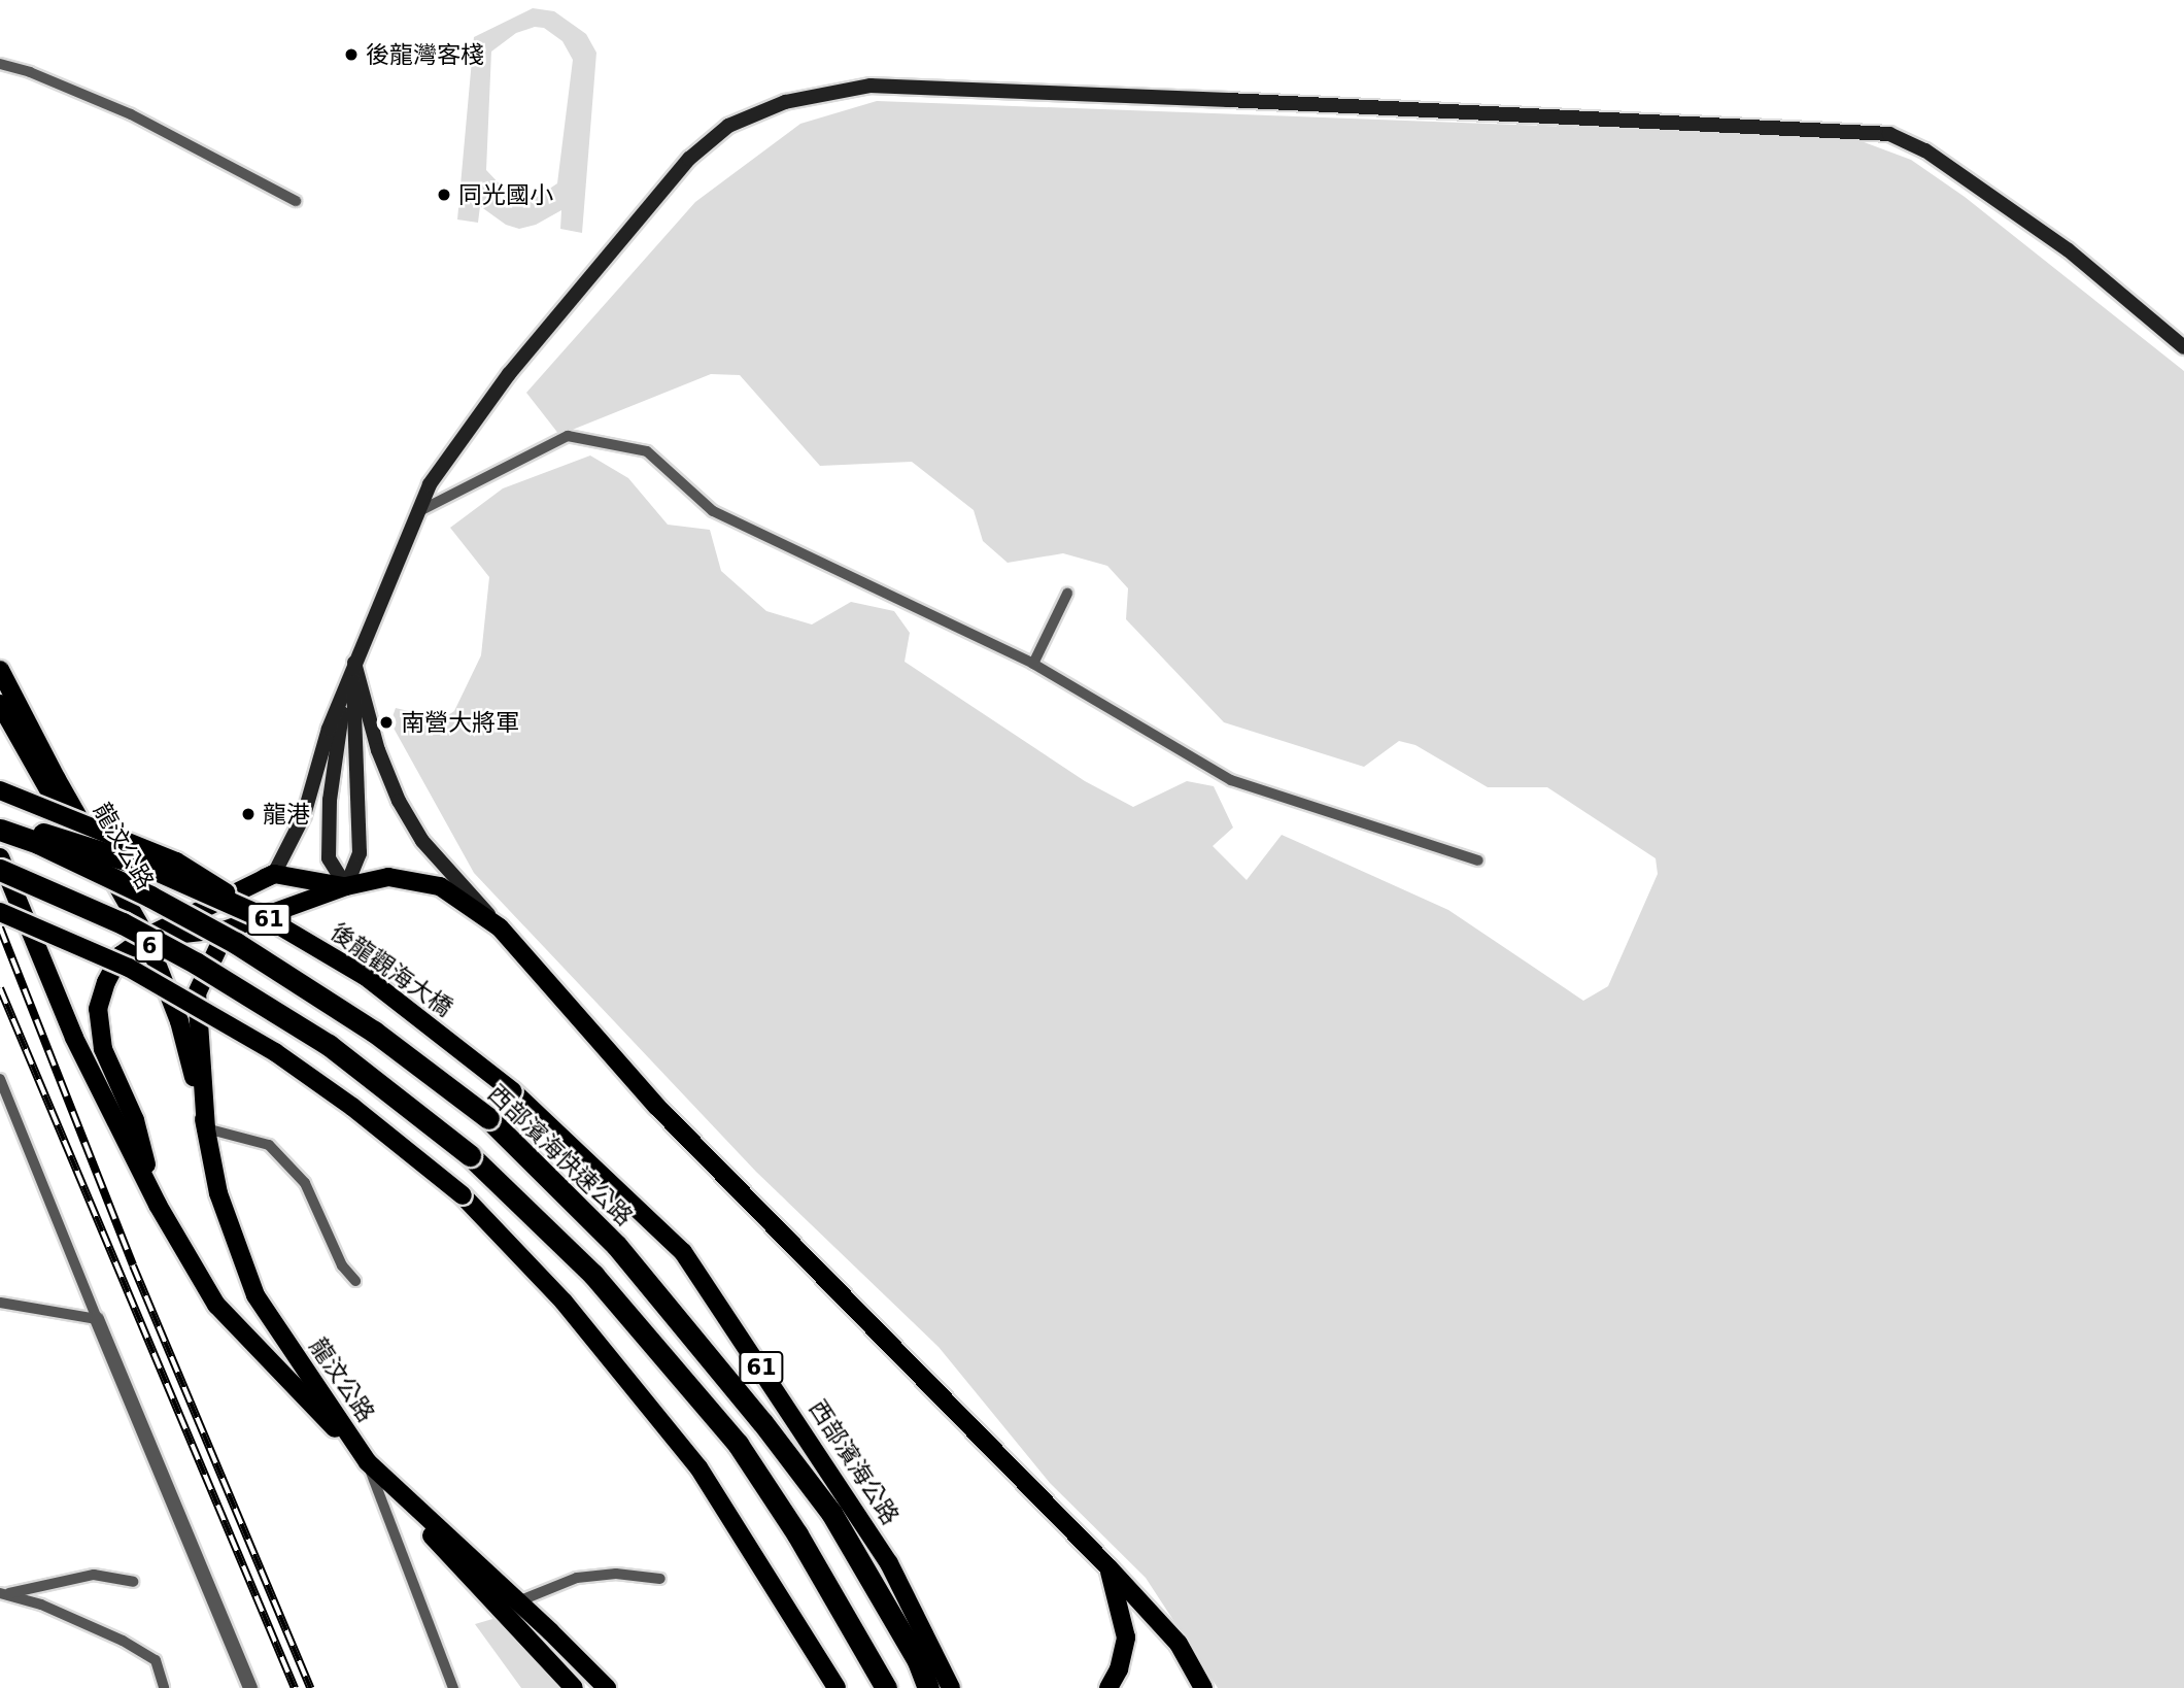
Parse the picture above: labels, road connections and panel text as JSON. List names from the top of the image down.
{
  "streets": {
    "highway": ["61", "西部濱海快速公路"],
    "main road": [
      "龍汶公路",
      "6",
      "後龍觀海大橋",
      "西部濱海公路"
    ]
  },
  "crossings": [
    ["後龍觀海大橋", "西部濱海公路"]
  ],
  "places": [
    "後龍灣客棧",
    "同光國小",
    "南營大將軍",
    "龍港"
  ]
}
